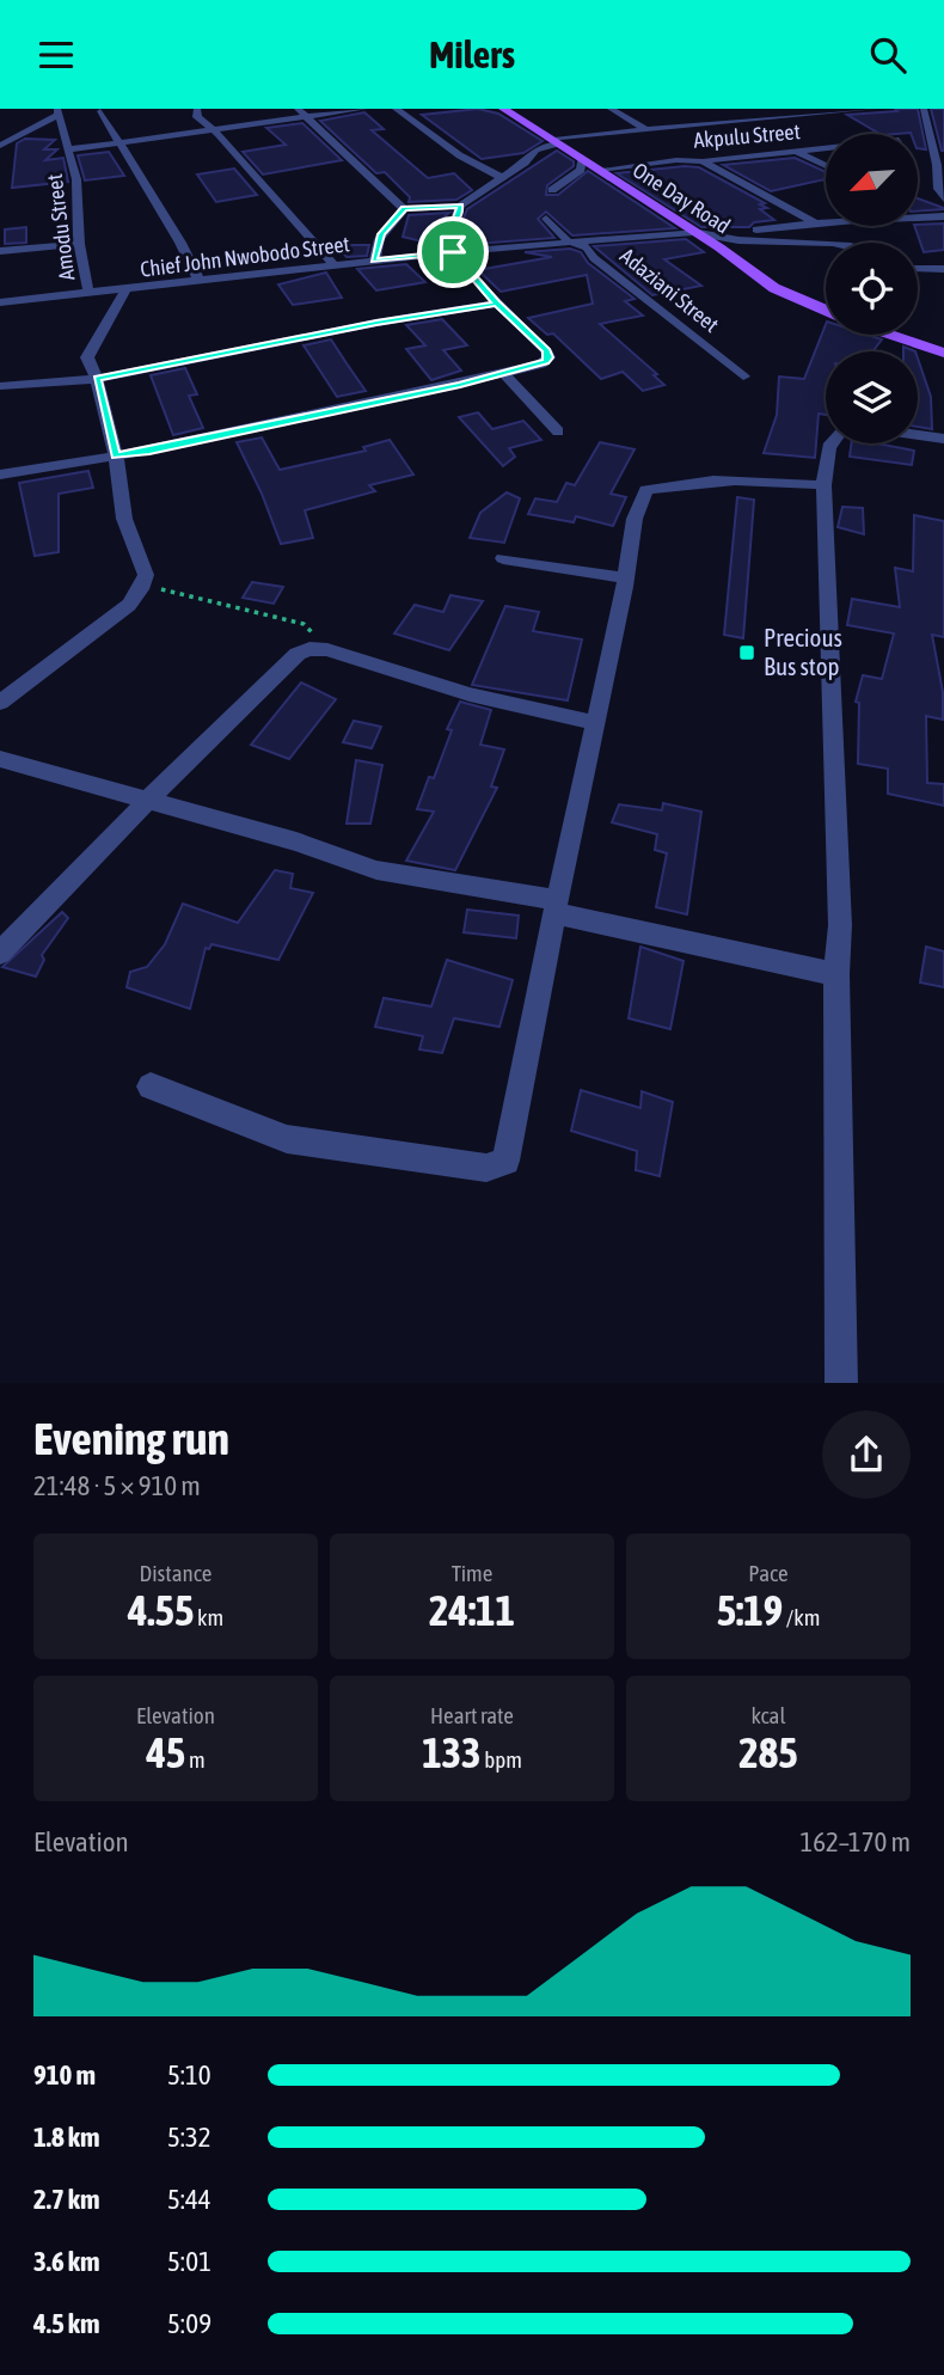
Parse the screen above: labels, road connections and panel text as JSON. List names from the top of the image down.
{
  "streets": {
    "main road": ["One Day Road"],
    "street": [
      "Akpulu Street",
      "Amodu Street",
      "Chief John Nwobodo Street",
      "Adaziani Street"
    ]
  },
  "crossings": [
    ["Akpulu Street", "One Day Road"],
    ["One Day Road", "Chief John Nwobodo Street"],
    ["Amodu Street", "Chief John Nwobodo Street"],
    ["Chief John Nwobodo Street", "Adaziani Street"]
  ],
  "places": {
    "transit": ["Precious Bus stop"]
  },
  "north": "bottom left",
  "page": {
    "header": "Milers",
    "heading": ["Evening run", "21:48 · 5 × 910 m"],
    "stats": [
      ["Distance", "4.55 km"],
      ["Time", "24:11"],
      ["Pace", "5:19 /km"],
      ["Elevation", "45 m"],
      ["Heart rate", "133 bpm"],
      ["kcal", "285"]
    ],
    "chart": ["Elevation", "162–170 m"],
    "list": [
      {
        "name": "910 m",
        "note": "5:10"
      },
      {
        "name": "1.8 km",
        "note": "5:32"
      },
      {
        "name": "2.7 km",
        "note": "5:44"
      },
      {
        "name": "3.6 km",
        "note": "5:01"
      },
      {
        "name": "4.5 km",
        "note": "5:09"
      }
    ]
  }
}
